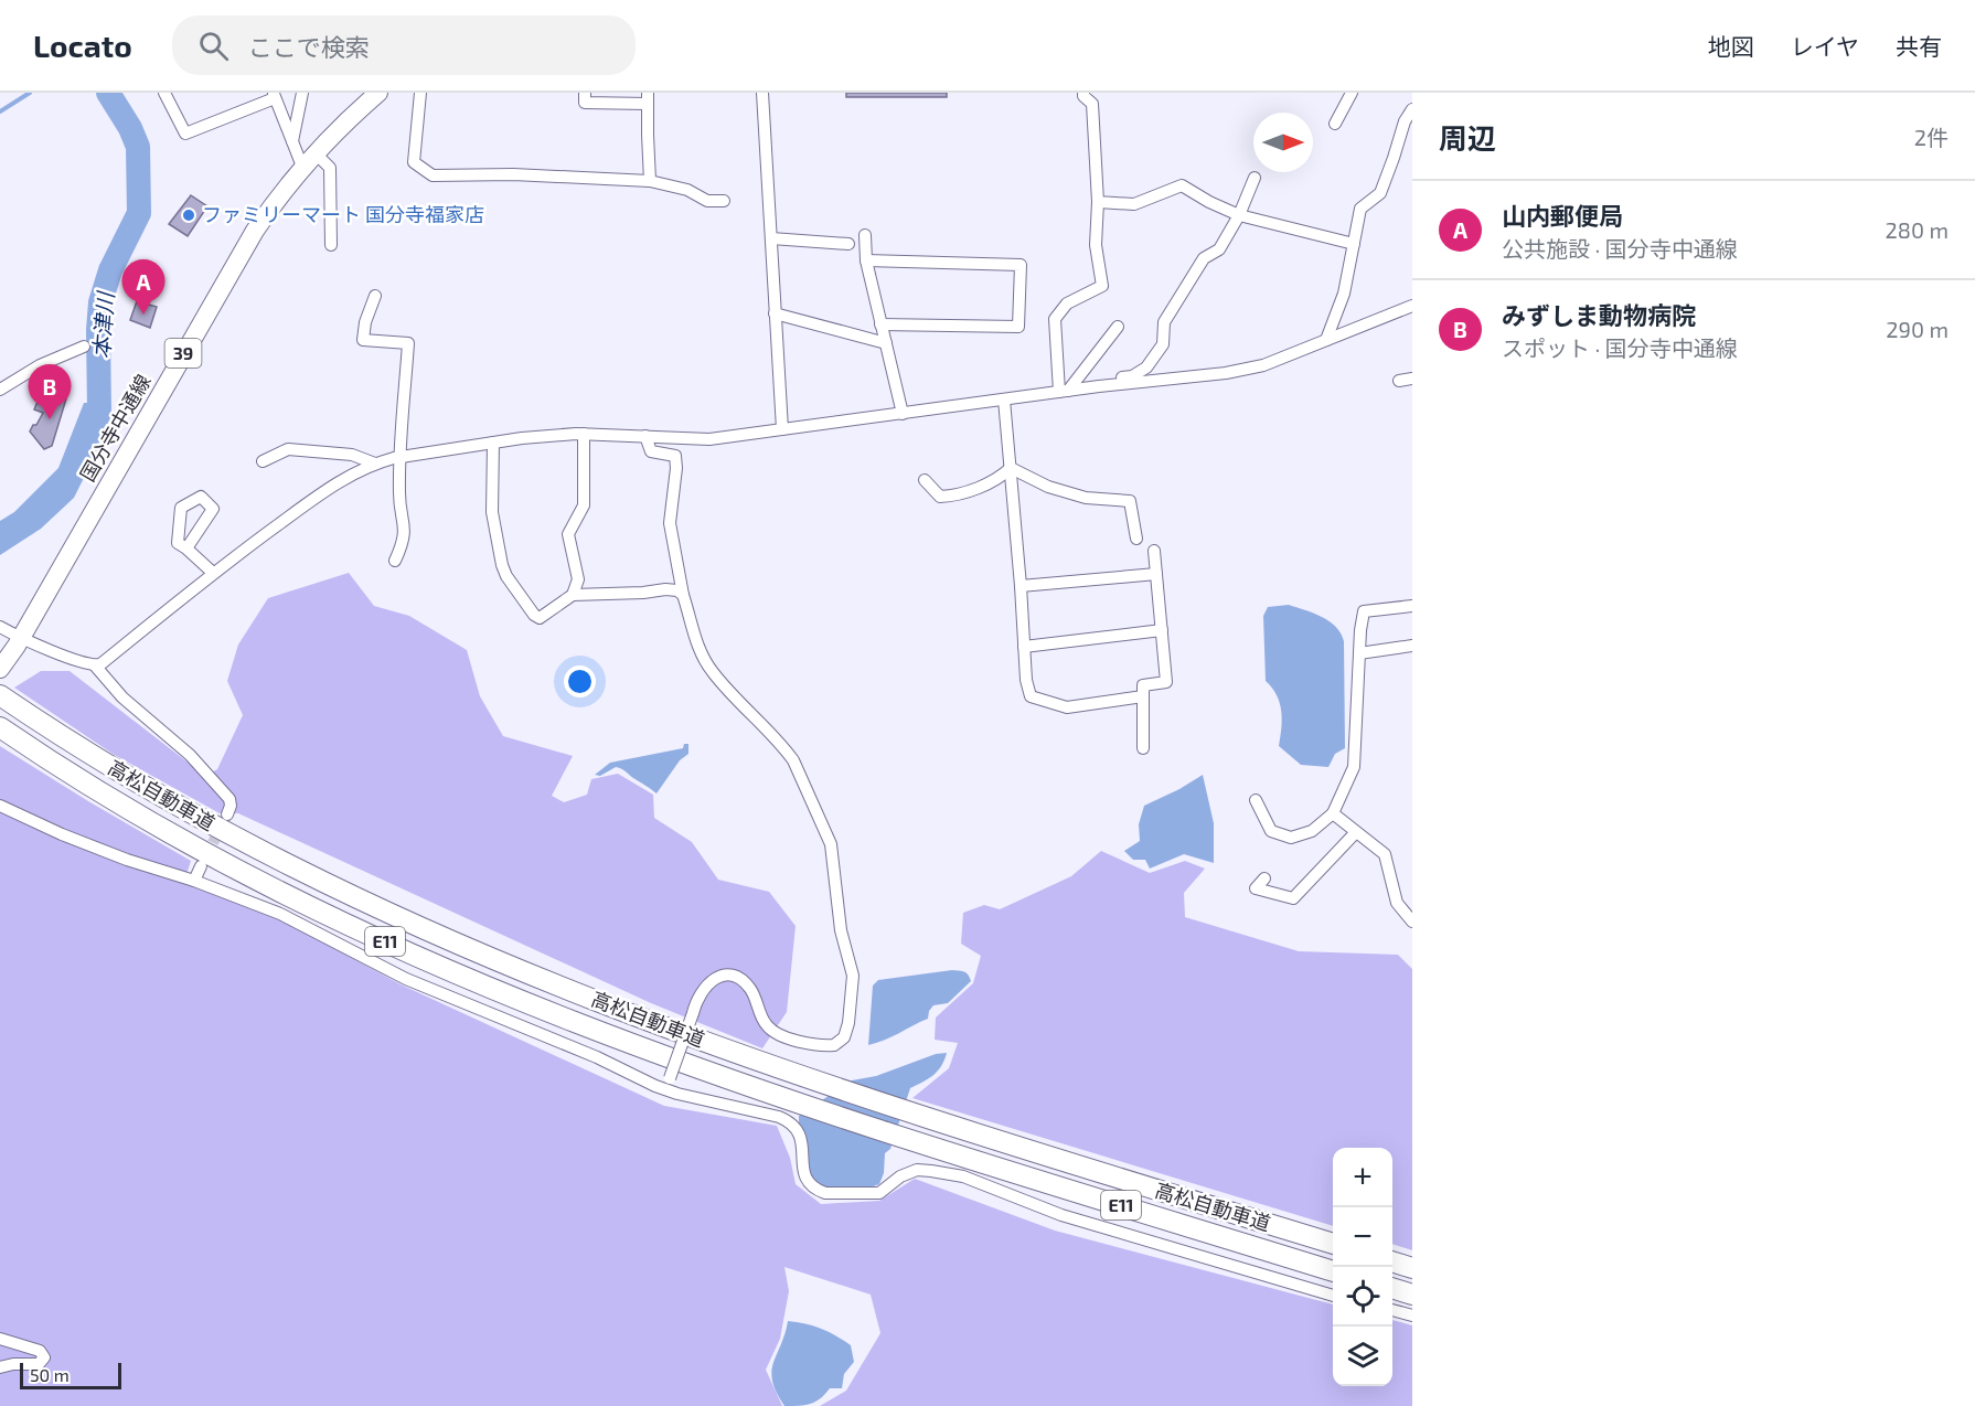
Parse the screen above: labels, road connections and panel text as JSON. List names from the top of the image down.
{
  "streets": {
    "highway": ["高松自動車道", "E11"],
    "main road": ["39", "国分寺中通線"]
  },
  "water": ["本津川"],
  "places": ["ファミリーマート 国分寺福家店"],
  "scale_bar": "50 m",
  "north": "right",
  "page": {
    "header": "Locato",
    "search": "ここで検索",
    "nav": ["地図", "レイヤ", "共有"],
    "heading": ["周辺", "2件"],
    "list": [
      {
        "mark": "A",
        "name": "山内郵便局",
        "note": "公共施設 · 国分寺中通線",
        "value": "280 m"
      },
      {
        "mark": "B",
        "name": "みずしま動物病院",
        "note": "スポット · 国分寺中通線",
        "value": "290 m"
      }
    ],
    "pins": ["A", "B"],
    "map_buttons": ["+", "−"],
    "scale": "50 m"
  }
}
